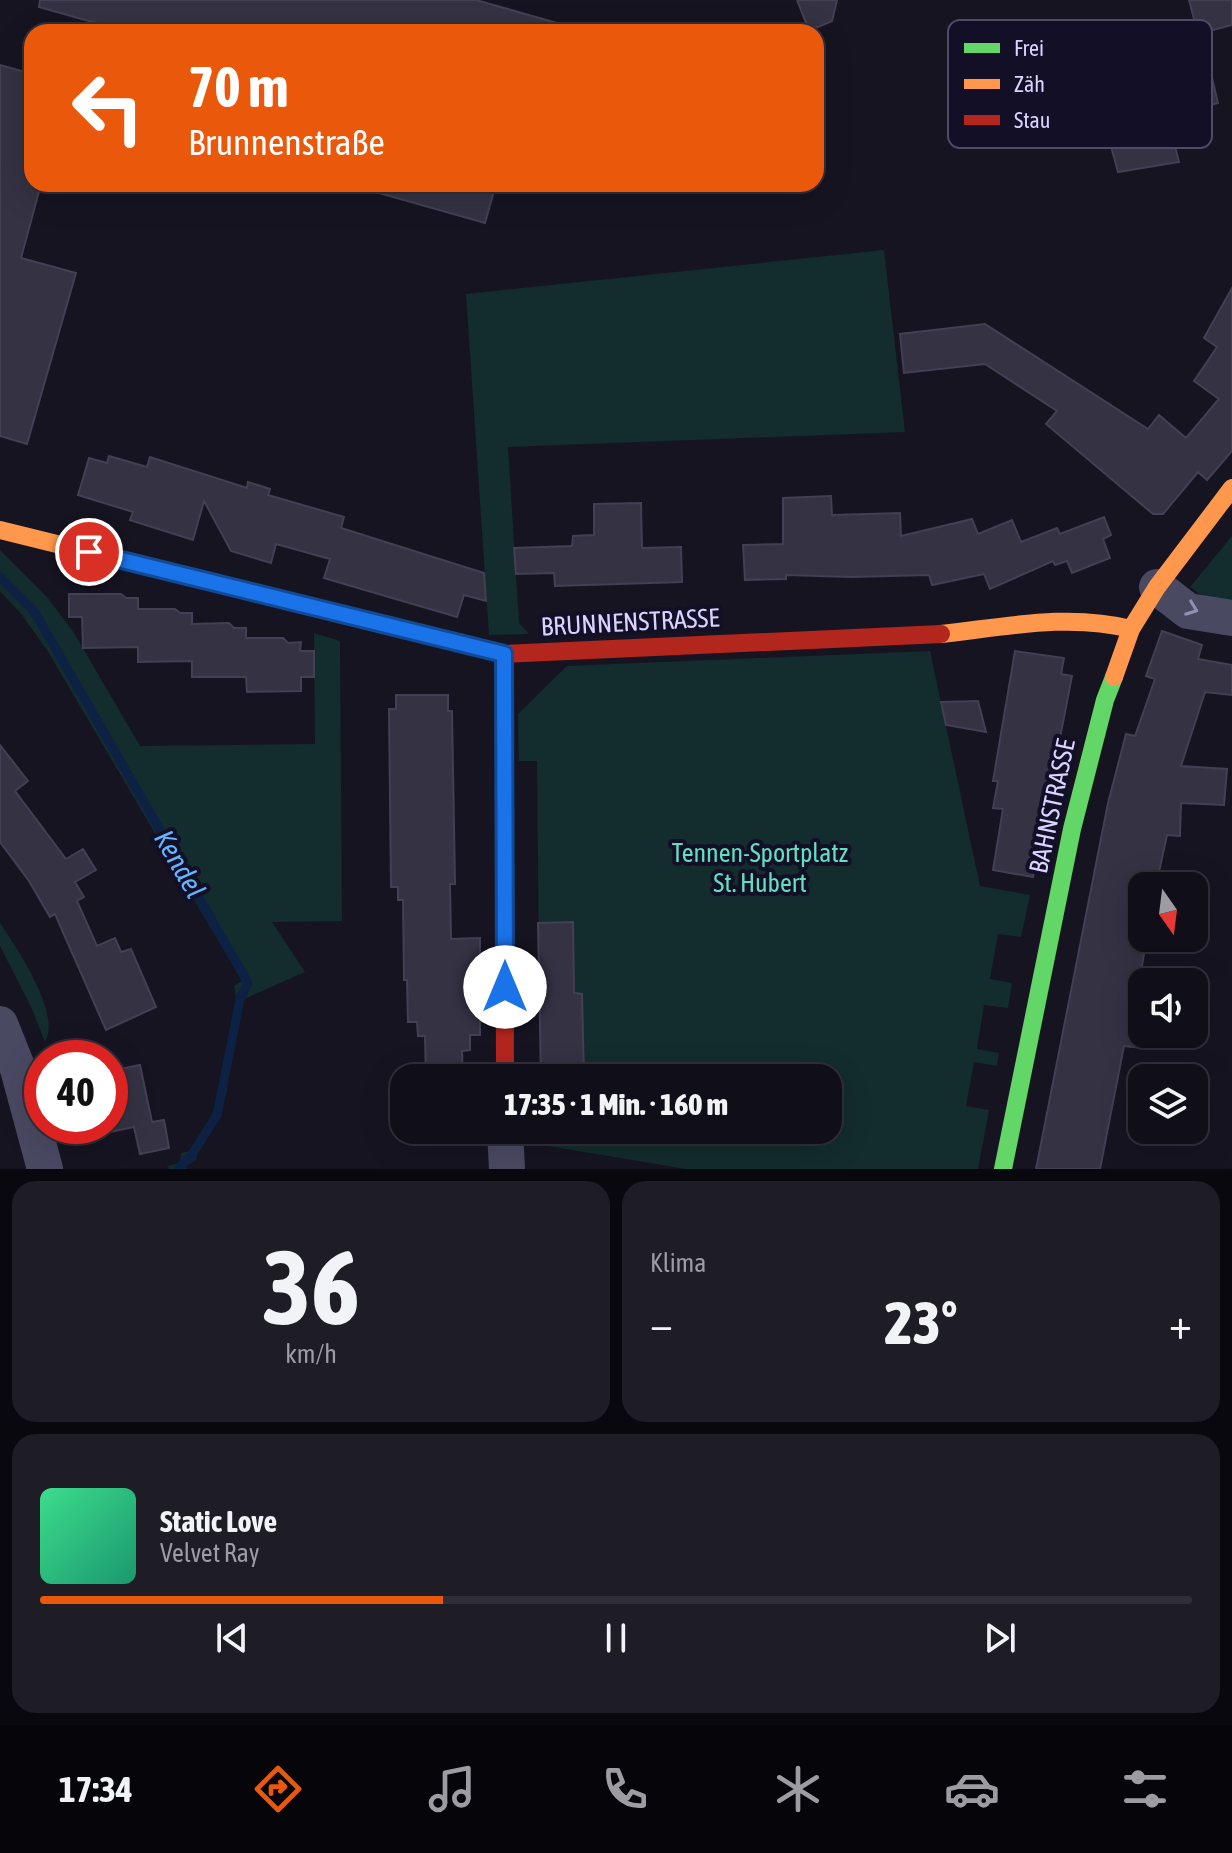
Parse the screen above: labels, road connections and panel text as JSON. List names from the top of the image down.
{
  "streets": {
    "street": ["BRUNNENSTRASSE", "BAHNSTRASSE"]
  },
  "crossings": [
    ["BRUNNENSTRASSE", "BAHNSTRASSE"]
  ],
  "water": ["Kendel"],
  "parks": ["Tennen-Sportplatz St. Hubert"],
  "legend": ["Frei", "Zäh", "Stau"],
  "north": "bottom",
  "page": {
    "turn": ["70 m", "Brunnenstraße"],
    "limit": "40",
    "trip": "17:35 · 1 Min. · 160 m",
    "tile": [
      ["36", "km/h"],
      "Klima"
    ],
    "heat": ["−", "23°", "+"],
    "song": ["Static Love", "Velvet Ray"],
    "tabs": "17:34"
  }
}
